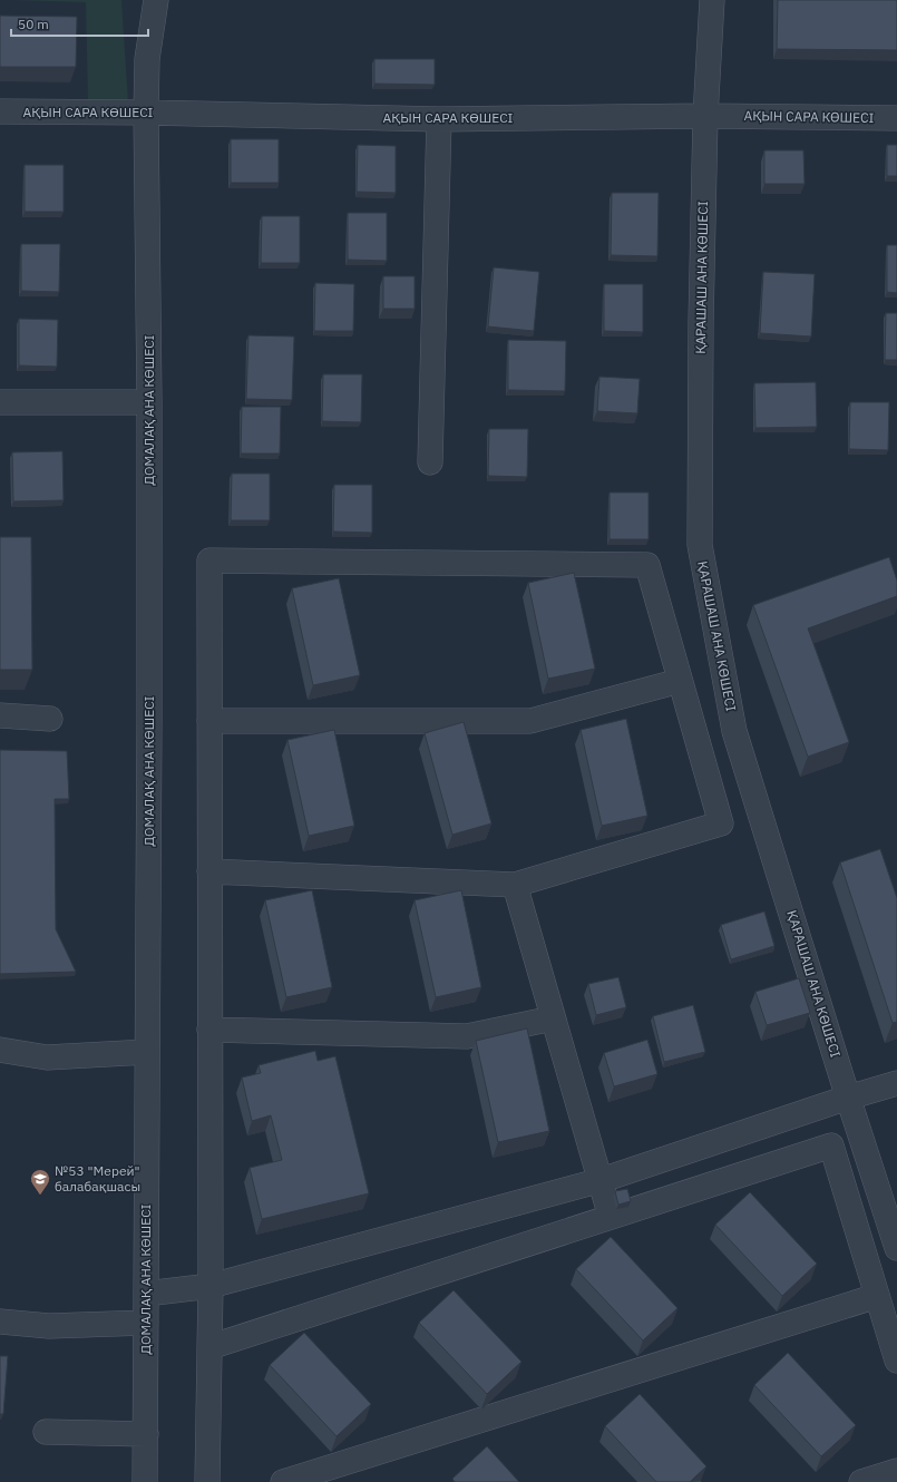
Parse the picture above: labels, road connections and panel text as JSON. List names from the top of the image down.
{
  "streets": {
    "street": ["АҚЫН САРА КӨШЕСІ", "ҚАРАШАШ АНА КӨШЕСІ", "ДОМАЛАҚ АНА КӨШЕСІ"]
  },
  "crossings": [
    ["АҚЫН САРА КӨШЕСІ", "ҚАРАШАШ АНА КӨШЕСІ"],
    ["АҚЫН САРА КӨШЕСІ", "ДОМАЛАҚ АНА КӨШЕСІ"]
  ],
  "places": {
    "school or university": ["№53 \"Мерей\" балабақшасы"]
  },
  "scale_bar": "50 m"
}
